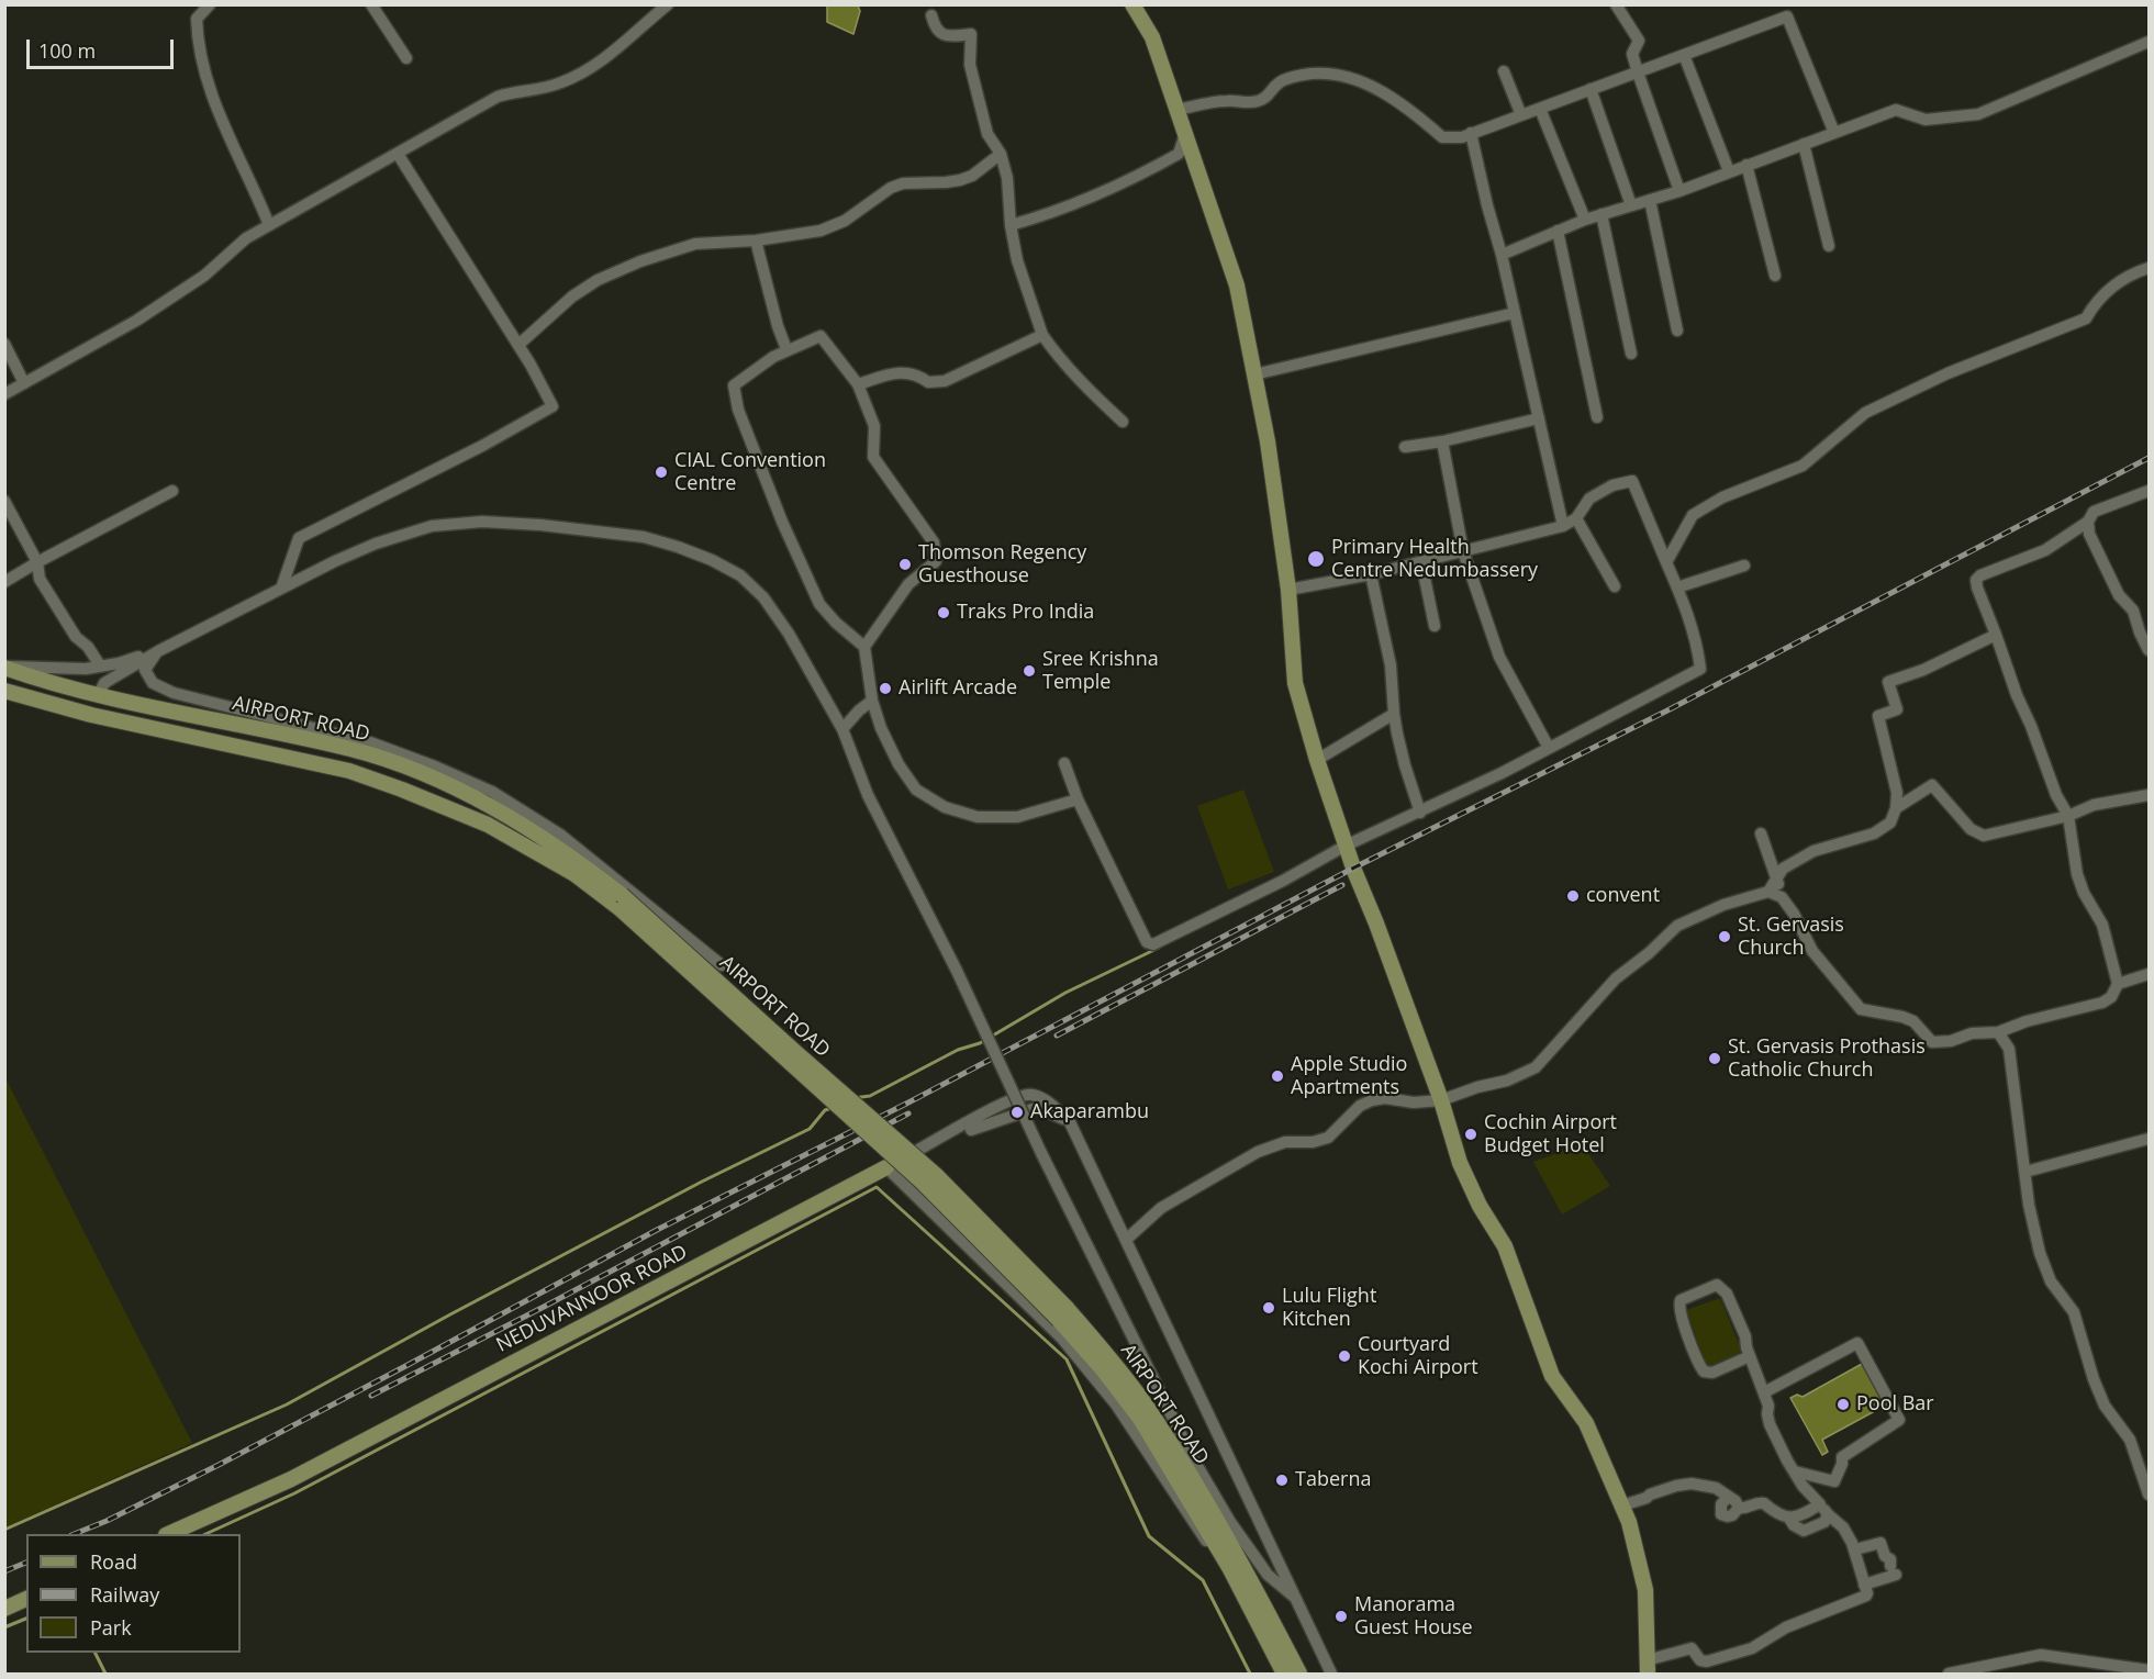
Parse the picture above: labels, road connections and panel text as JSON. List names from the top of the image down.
{
  "streets": {
    "main road": ["AIRPORT ROAD", "NEDUVANNOOR ROAD"]
  },
  "places": [
    "CIAL Convention Centre",
    "Primary Health Centre Nedumbassery",
    "Thomson Regency Guesthouse",
    "Traks Pro India",
    "Sree Krishna Temple",
    "Airlift Arcade",
    "convent",
    "St. Gervasis Church",
    "St. Gervasis Prothasis Catholic Church",
    "Apple Studio Apartments",
    "Akaparambu",
    "Cochin Airport Budget Hotel",
    "Lulu Flight Kitchen",
    "Courtyard Kochi Airport",
    "Pool Bar",
    "Taberna",
    "Manorama Guest House"
  ],
  "legend": ["Road", "Railway", "Park"],
  "scale_bar": "100 m"
}
